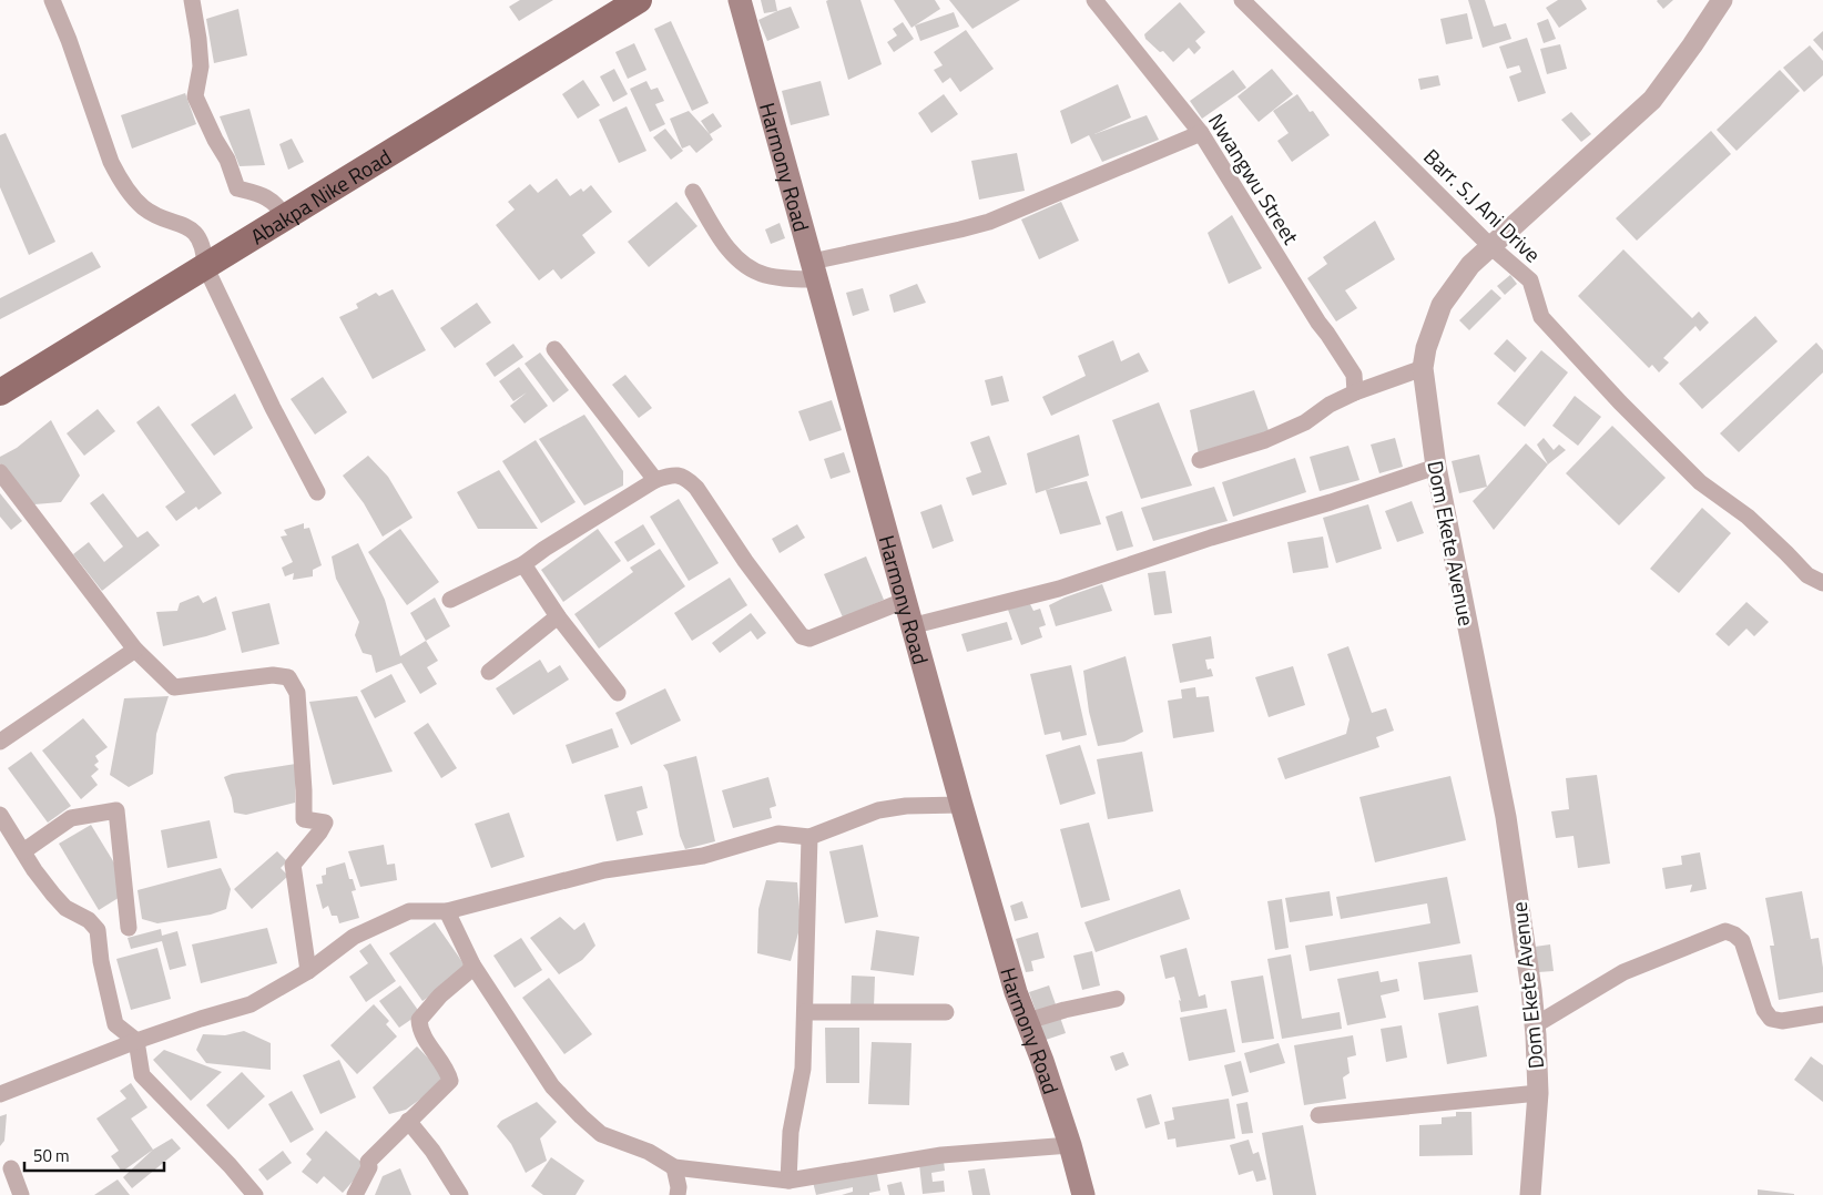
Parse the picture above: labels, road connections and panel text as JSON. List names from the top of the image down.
{
  "streets": {
    "main road": ["Harmony Road", "Abakpa Nike Road"],
    "street": ["Nwangwu Street", "Barr. S.J Ani Drive", "Dom Ekete Avenue"]
  },
  "crossings": [
    ["Barr. S.J Ani Drive", "Dom Ekete Avenue"]
  ],
  "scale_bar": "50 m"
}
